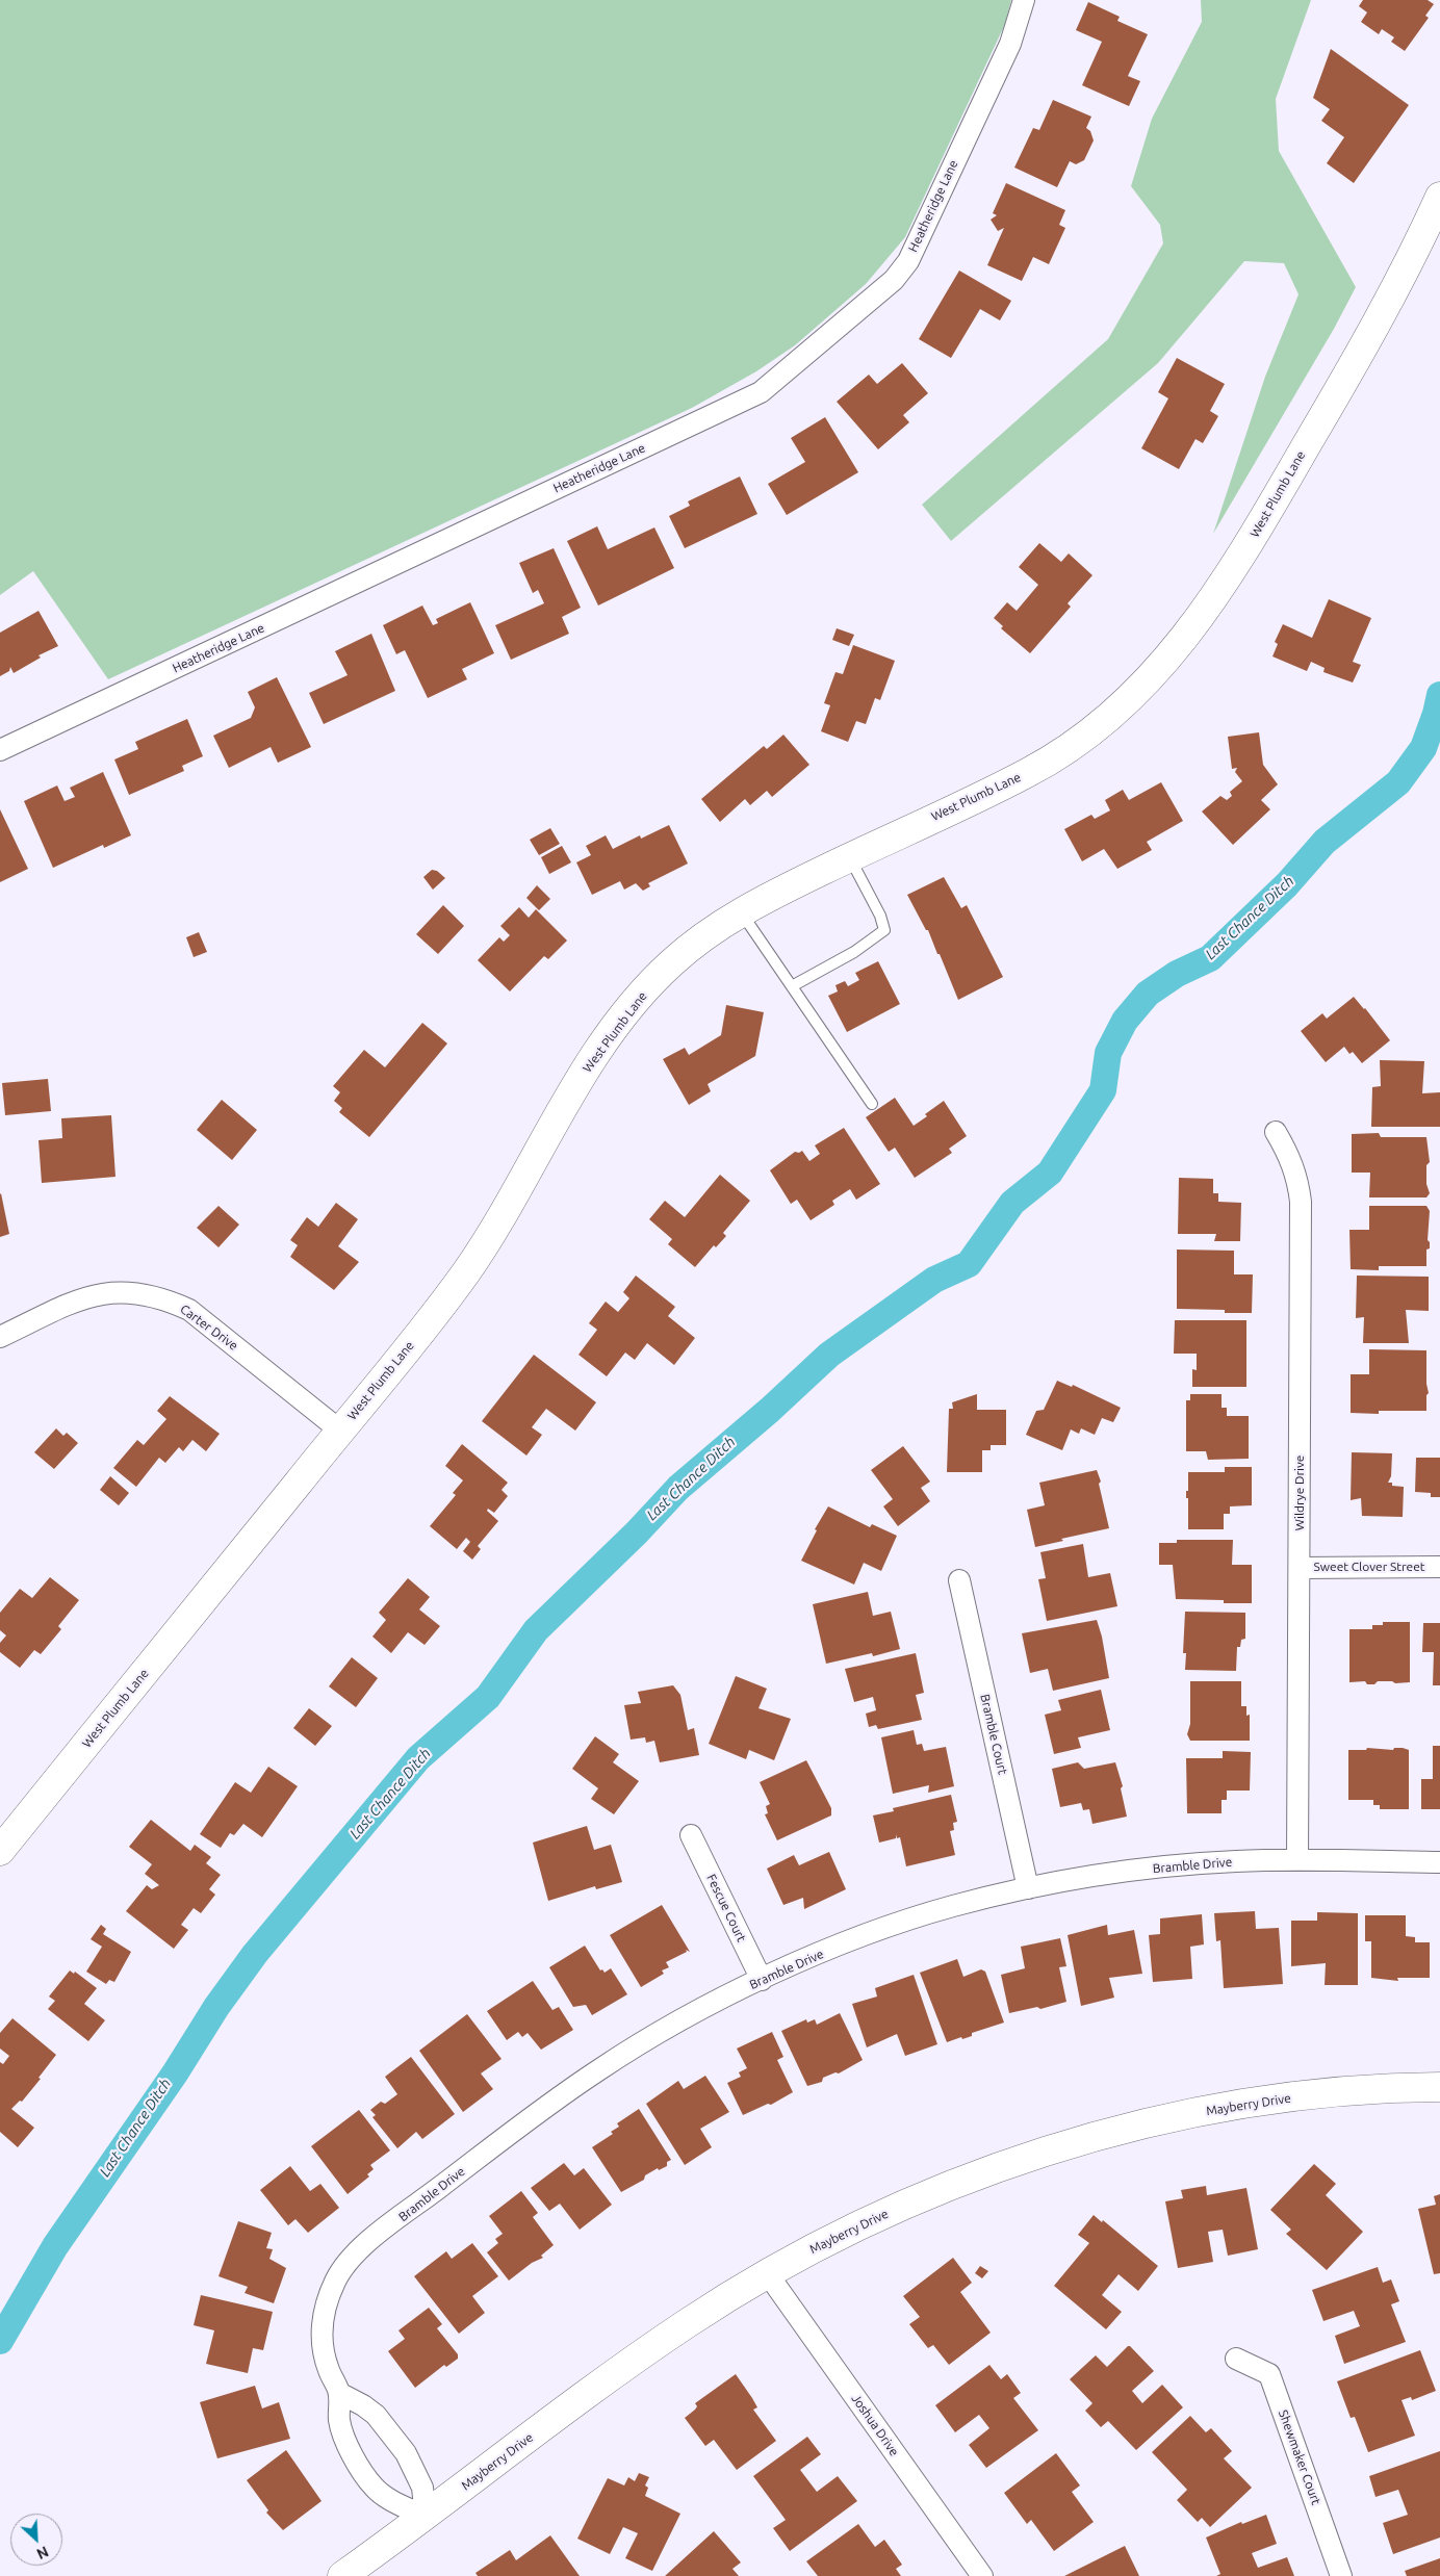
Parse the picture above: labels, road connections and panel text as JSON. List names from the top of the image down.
{
  "streets": {
    "main road": ["West Plumb Lane", "Mayberry Drive"],
    "street": [
      "Heatheridge Lane",
      "Carter Drive",
      "Wildrye Drive",
      "Sweet Clover Street",
      "Bramble Court",
      "Bramble Drive",
      "Fescue Court",
      "Joshua Drive",
      "Shewmaker Court"
    ]
  },
  "crossings": [
    ["West Plumb Lane", "Carter Drive"],
    ["Wildrye Drive", "Sweet Clover Street"],
    ["Wildrye Drive", "Bramble Drive"],
    ["Bramble Court", "Bramble Drive"],
    ["Bramble Drive", "Fescue Court"],
    ["Bramble Drive", "Mayberry Drive"],
    ["Mayberry Drive", "Joshua Drive"]
  ],
  "water": ["Last Chance Ditch"],
  "north": "bottom right"
}
